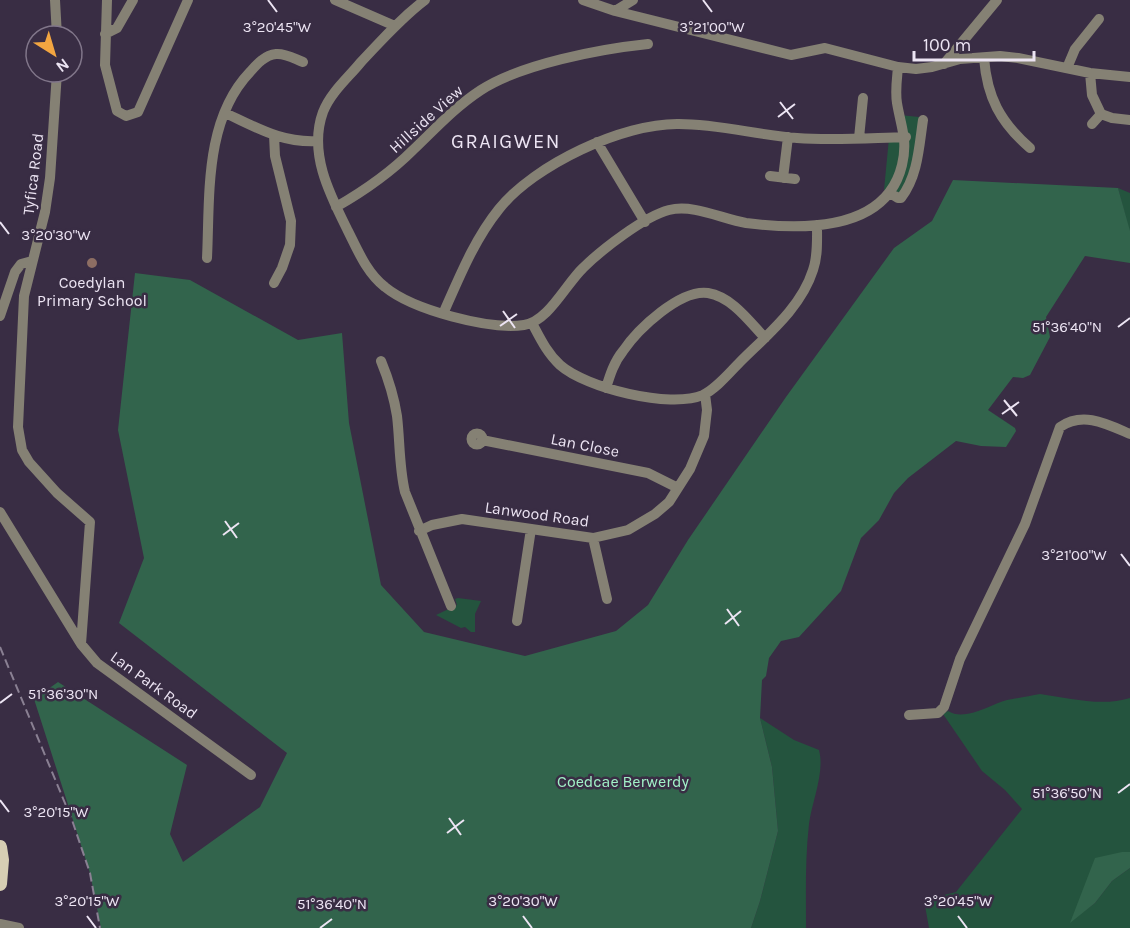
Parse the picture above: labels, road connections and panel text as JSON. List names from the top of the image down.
{
  "streets": {
    "street": [
      "Hillside View",
      "Tyfica Road",
      "Lan Close",
      "Lanwood Road",
      "Lan Park Road"
    ]
  },
  "crossings": [
    ["Tyfica Road", "Lan Park Road"],
    ["Lan Close", "Lanwood Road"]
  ],
  "districts": ["GRAIGWEN"],
  "parks": ["Coedcae Berwerdy"],
  "places": ["Coedylan Primary School"],
  "scale_bar": "100 m",
  "north": "bottom right",
  "coordinates": [
    "3°20'45\"W",
    "3°21'00\"W",
    "3°20'30\"W",
    "51°36'40\"N",
    "51°36'30\"N",
    "51°36'50\"N",
    "3°20'15\"W"
  ]
}
